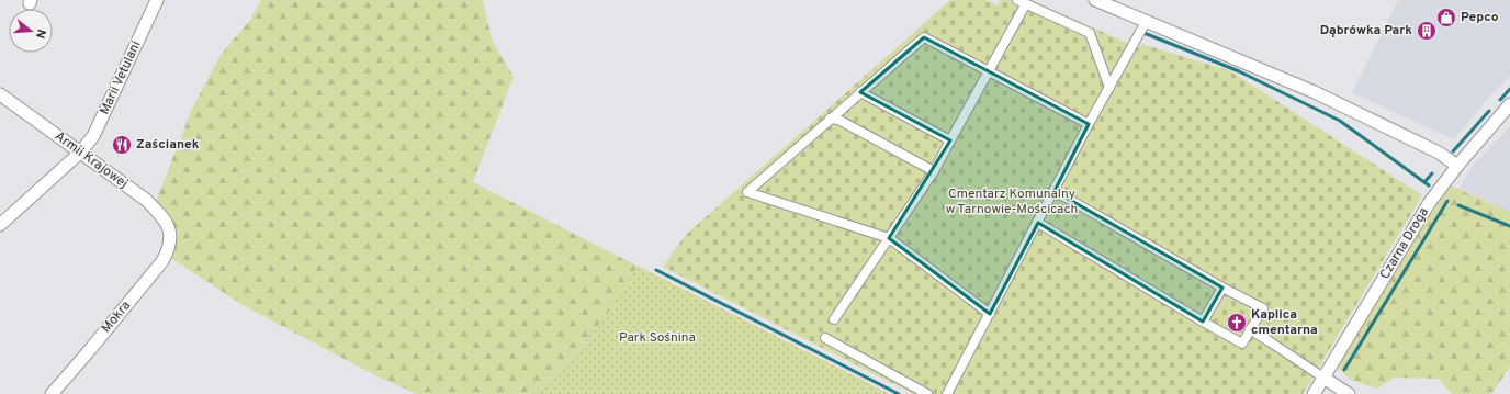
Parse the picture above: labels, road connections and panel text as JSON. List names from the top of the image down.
{
  "streets": {
    "street": [
      "Marii Vetulani",
      "Armii Krajowej",
      "Czarna Droga",
      "Mokra"
    ]
  },
  "crossings": [
    ["Marii Vetulani", "Armii Krajowej"],
    ["Armii Krajowej", "Mokra"]
  ],
  "parks": ["Cmentarz Komunalny w Tarnowie-Mościcach", "Park Sośnina"],
  "places": {
    "shop": ["Pepco"],
    "building": ["Dąbrówka Park"],
    "restaurant": ["Zaścianek"],
    "church": ["Kaplica cmentarna"]
  },
  "north": "right"
}
